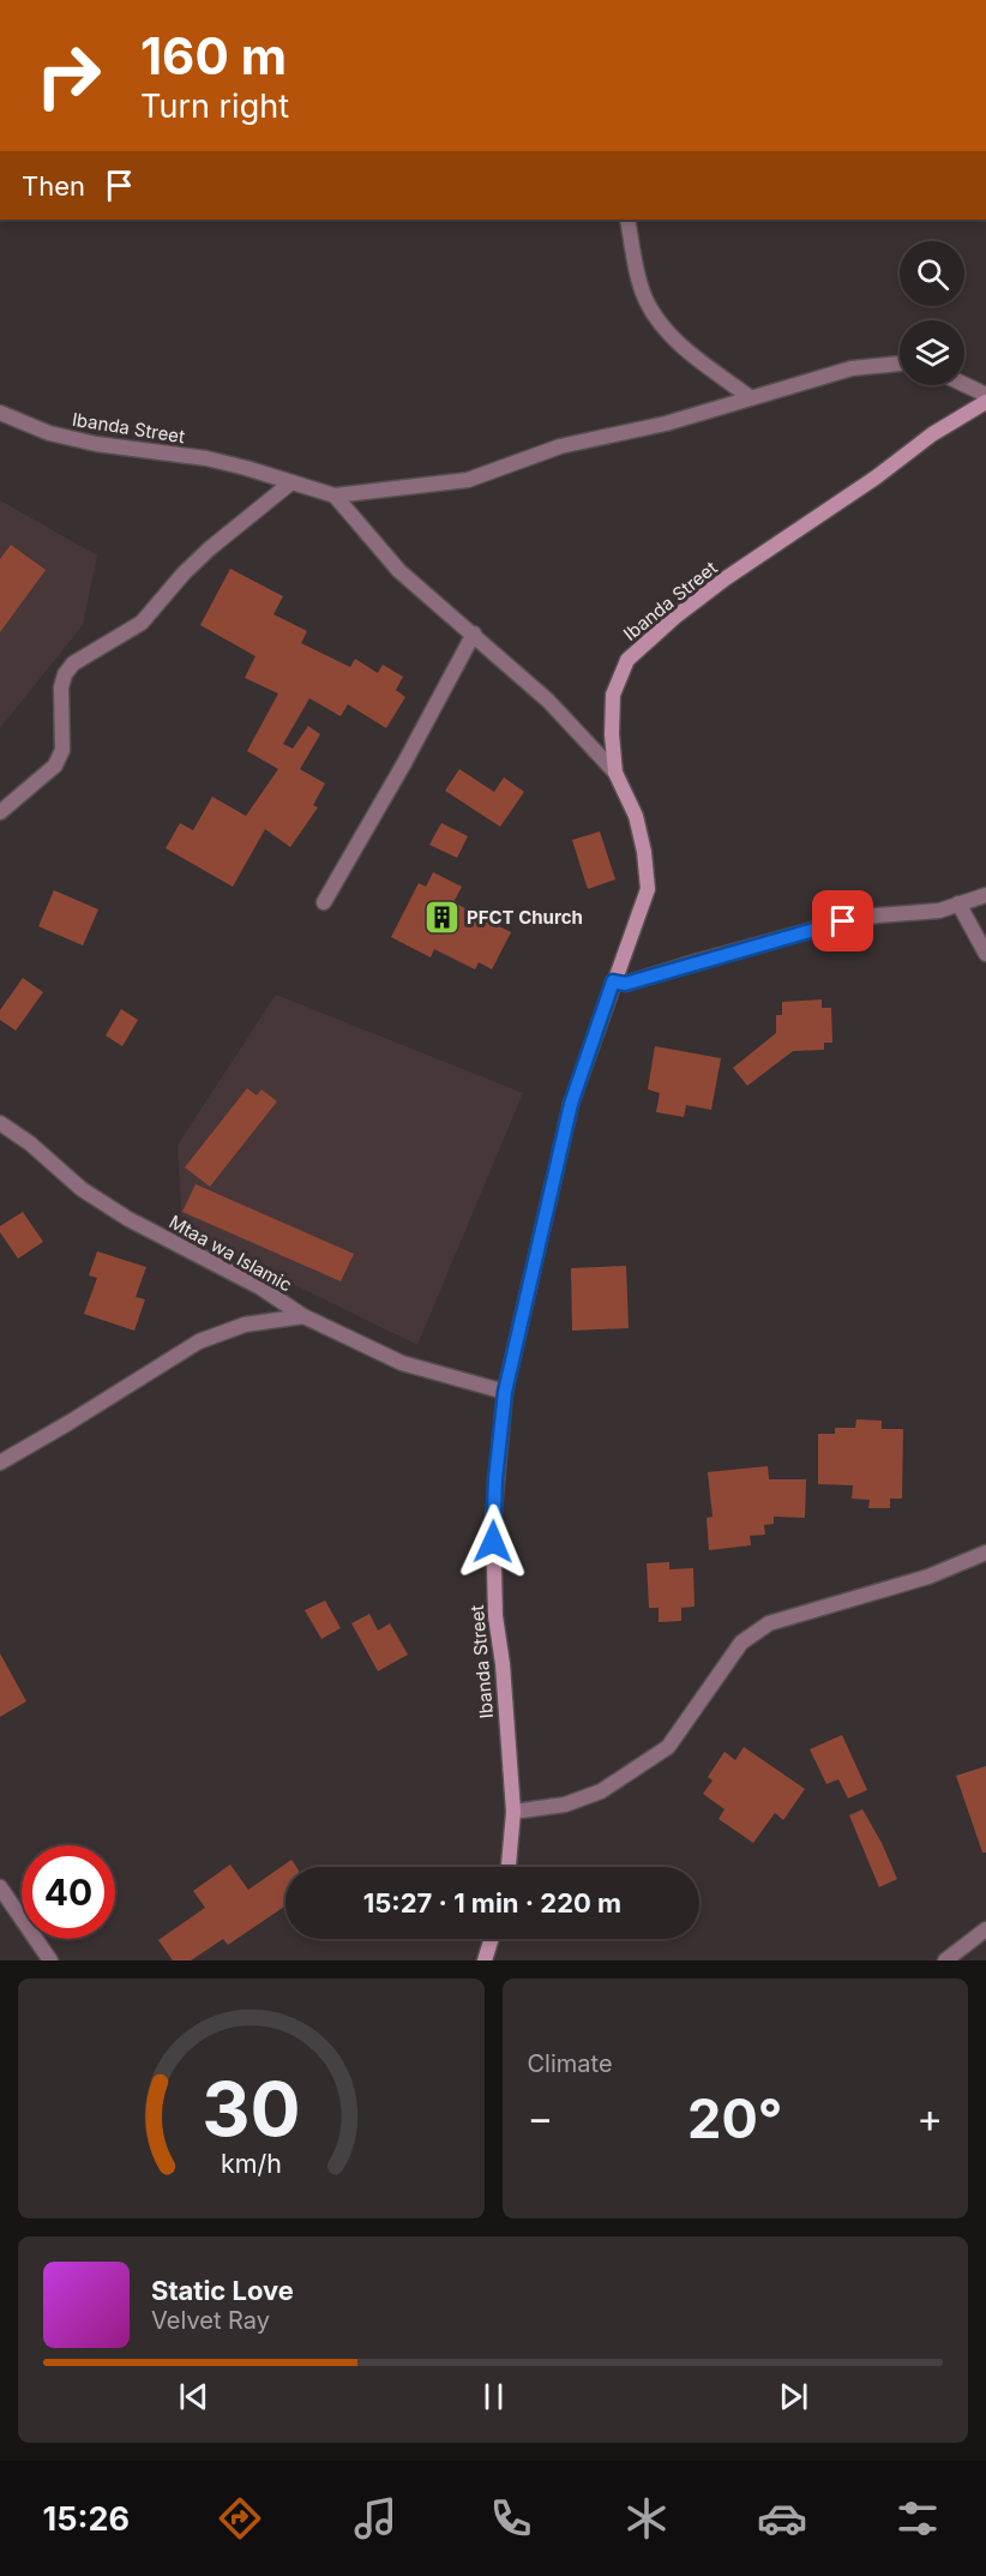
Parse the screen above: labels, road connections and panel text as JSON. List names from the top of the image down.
{
  "streets": {
    "street": ["Ibanda Street", "Mtaa wa Islamic"]
  },
  "crossings": [
    ["Ibanda Street", "Mtaa wa Islamic"]
  ],
  "places": {
    "building": ["PFCT Church"]
  },
  "page": {
    "turn": ["160 m", "Turn right"],
    "then": "Then",
    "limit": "40",
    "trip": "15:27 · 1 min · 220 m",
    "tile": "Climate",
    "heat": ["−", "20°", "+"],
    "song": ["Static Love", "Velvet Ray"],
    "tabs": "15:26",
    "gauge": ["30", "km/h"]
  }
}
